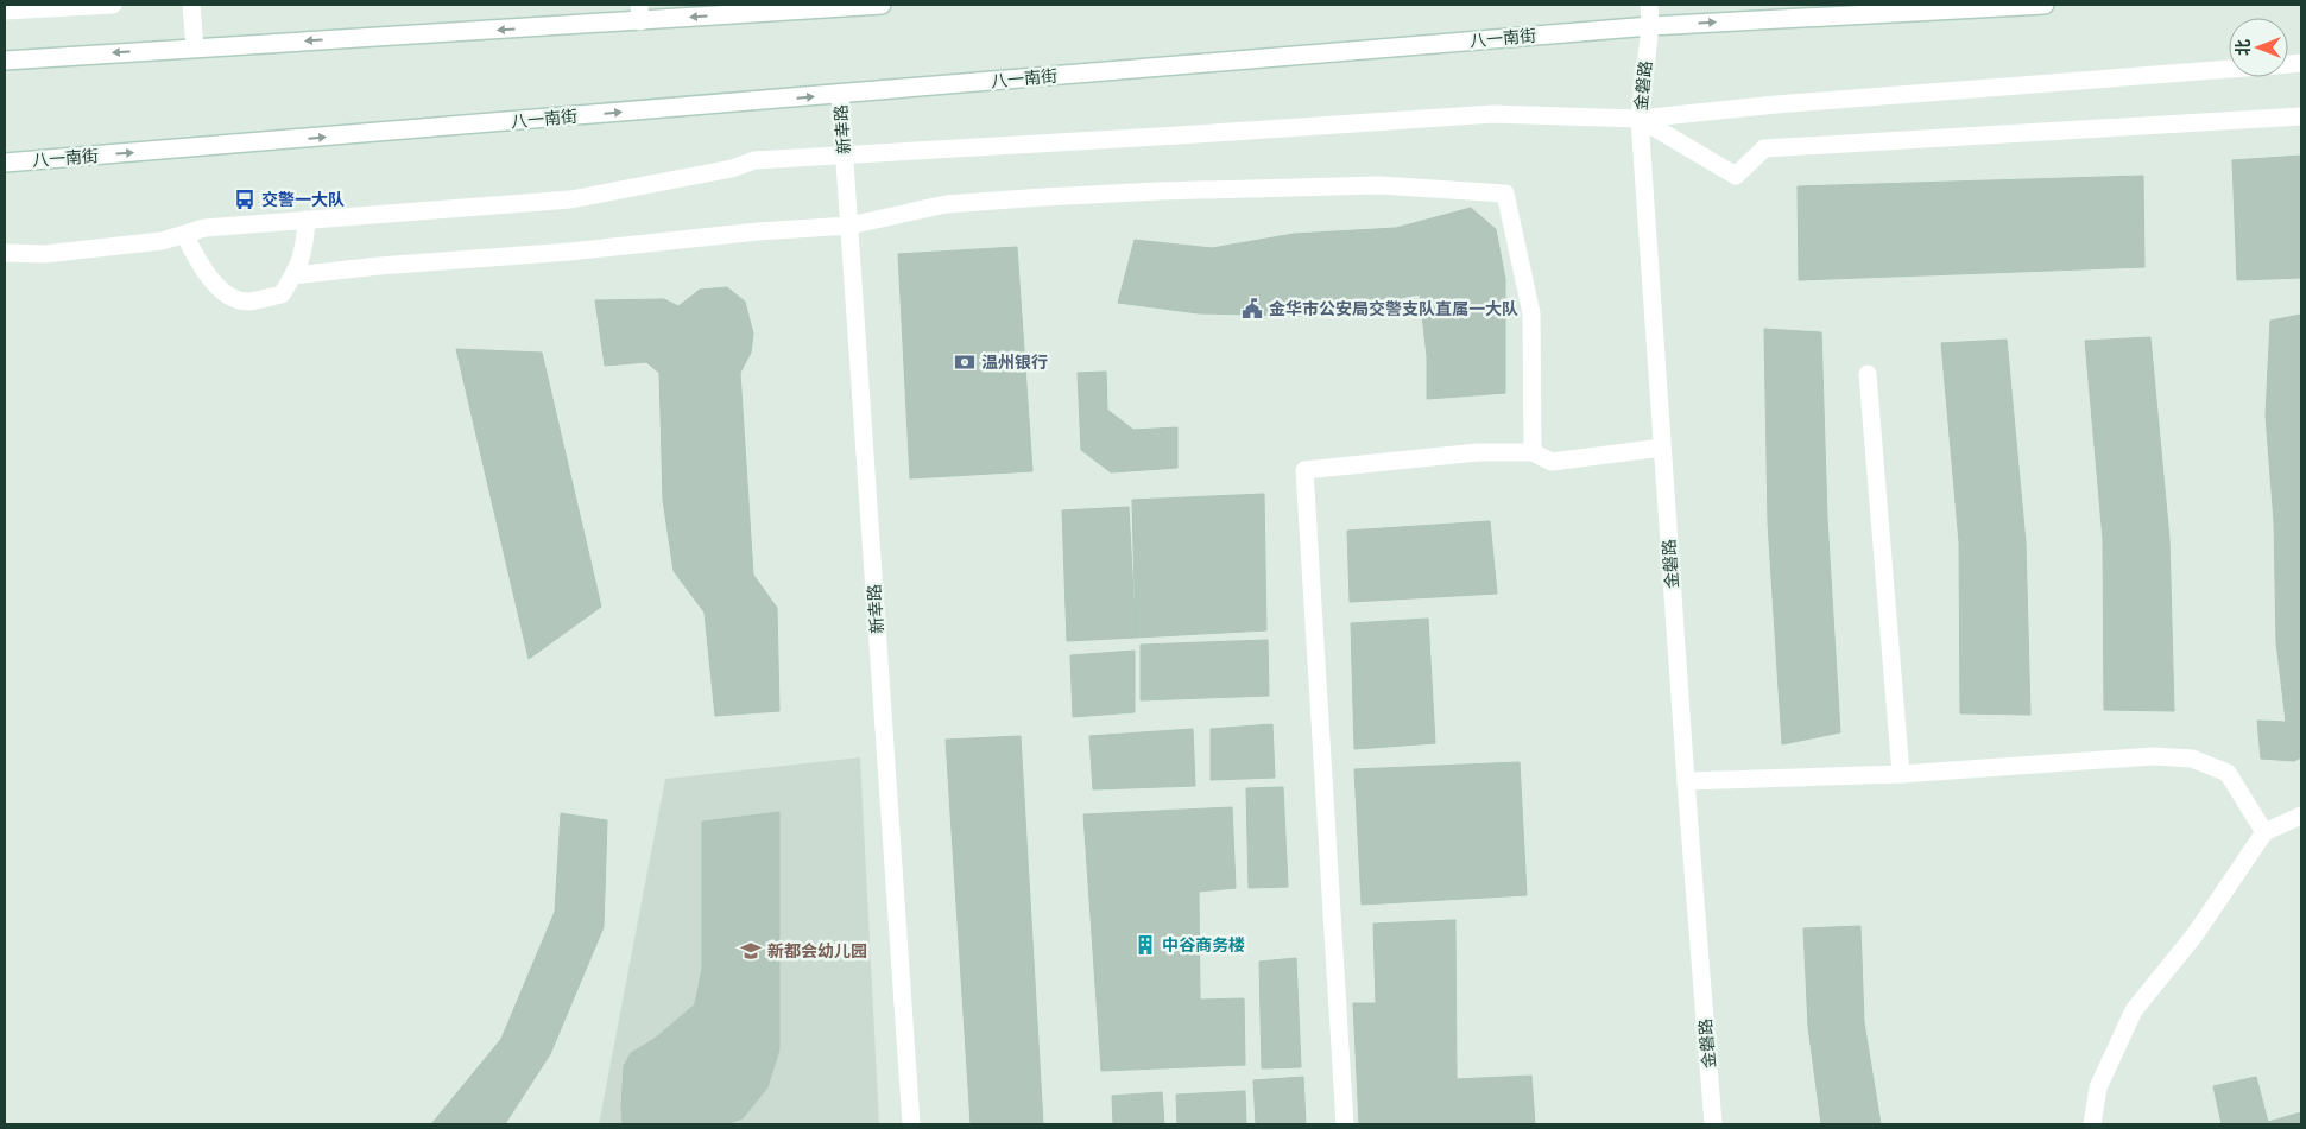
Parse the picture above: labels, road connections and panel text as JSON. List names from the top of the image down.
{
  "streets": {
    "street": ["八一南街", "金磐路", "新幸路"]
  },
  "crossings": [
    ["八一南街", "金磐路"],
    ["八一南街", "新幸路"]
  ],
  "places": {
    "bus stop": ["交警一大队"],
    "public building": ["金华市公安局交警支队直属一大队"],
    "bank": ["温州银行"],
    "building": ["中谷商务楼"],
    "school or university": ["新都会幼儿园"]
  },
  "north": "left"
}
